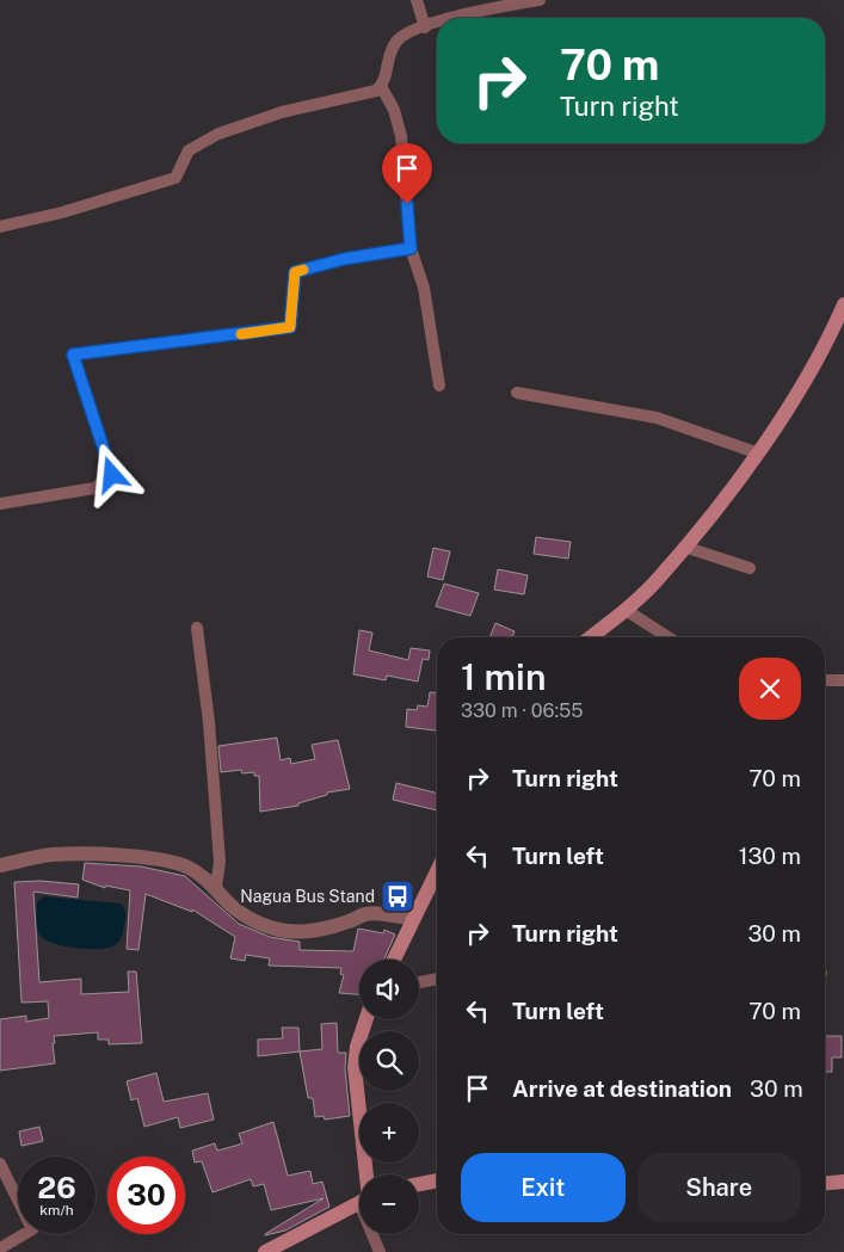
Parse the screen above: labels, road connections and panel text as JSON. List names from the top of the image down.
{
  "places": {
    "bus stop": ["Nagua Bus Stand"]
  },
  "page": {
    "turn": ["70 m", "Turn right"],
    "heading": ["1 min", "330 m · 06:55"],
    "list": [
      {
        "name": "Turn right",
        "value": "70 m"
      },
      {
        "name": "Turn left",
        "value": "130 m"
      },
      {
        "name": "Turn right",
        "value": "30 m"
      },
      {
        "name": "Turn left",
        "value": "70 m"
      },
      {
        "name": "Arrive at destination",
        "value": "30 m"
      }
    ],
    "map_buttons": ["+", "−"],
    "buttons": ["Exit", "Share"],
    "speed": "26 km/h",
    "limit": "30"
  }
}
